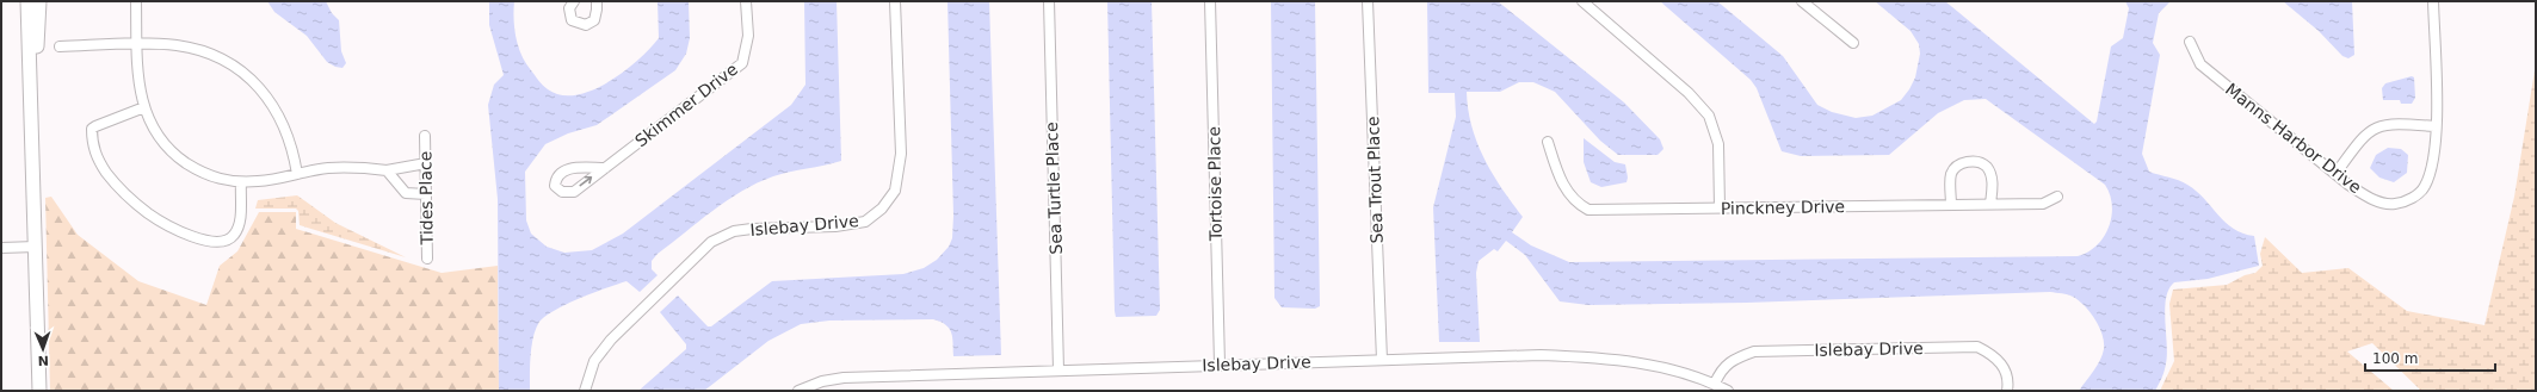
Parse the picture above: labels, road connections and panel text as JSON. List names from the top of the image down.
{
  "streets": {
    "street": [
      "Skimmer Drive",
      "Manns Harbor Drive",
      "Sea Trout Place",
      "Tortoise Place",
      "Sea Turtle Place",
      "Tides Place",
      "Pinckney Drive",
      "Islebay Drive"
    ]
  },
  "crossings": [
    ["Sea Trout Place", "Islebay Drive"],
    ["Tortoise Place", "Islebay Drive"],
    ["Sea Turtle Place", "Islebay Drive"]
  ],
  "scale_bar": "100 m",
  "north": "bottom"
}
